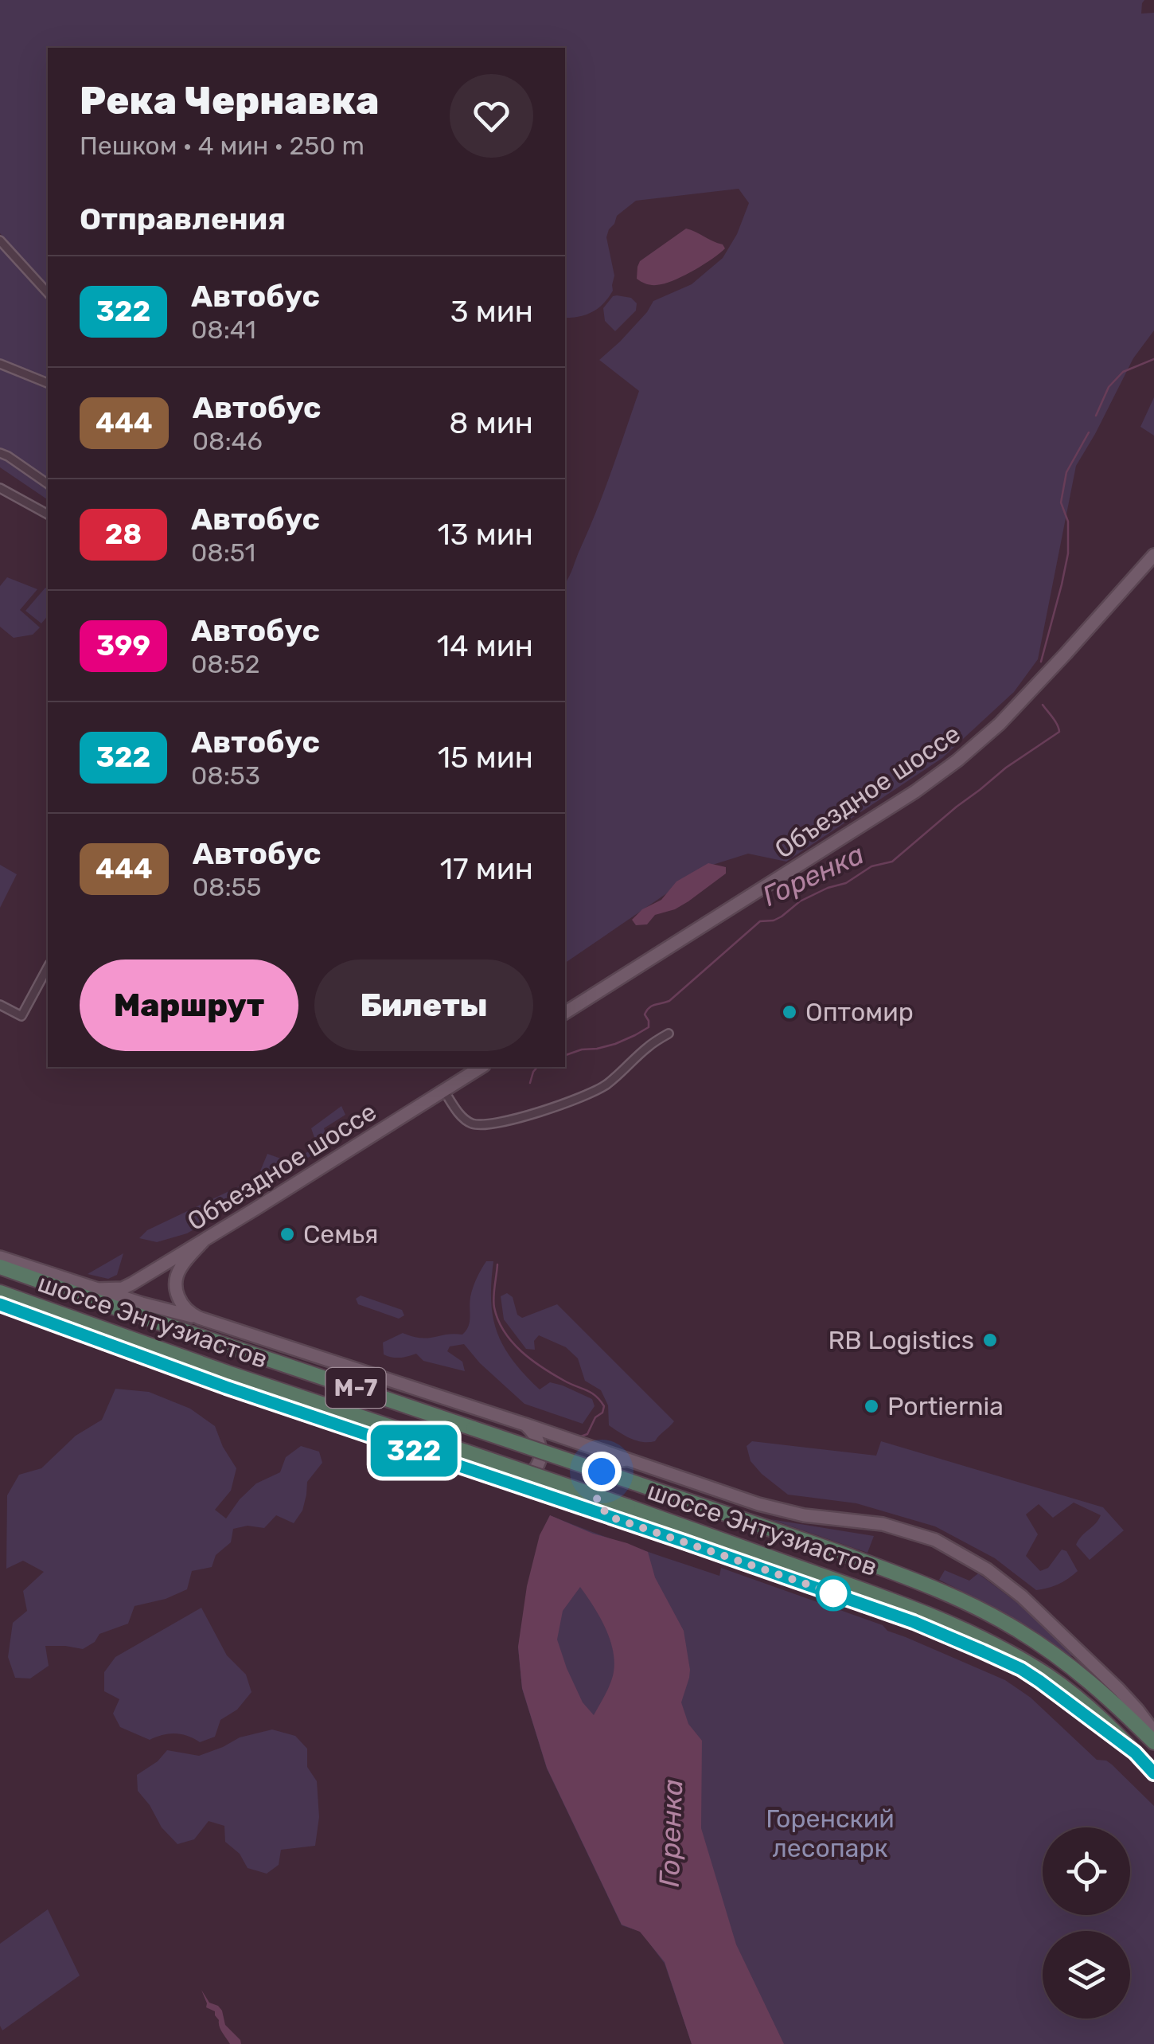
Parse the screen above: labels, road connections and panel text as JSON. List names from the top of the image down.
{
  "streets": {
    "highway": ["шоссе Энтузиастов", "М-7"],
    "main road": ["Объездное шоссе"]
  },
  "water": ["Горенка"],
  "parks": ["Горенский лесопарк"],
  "places": [
    "Оптомир",
    "Семья",
    "RB Logistics",
    "Portiernia"
  ],
  "lines": ["bus line 322"],
  "page": {
    "on_map": "322",
    "heading": [
      ["Река Чернавка", "Пешком · 4 мин · 250 m"],
      "Отправления"
    ],
    "list": [
      {
        "mark": "322",
        "name": "Автобус",
        "note": "08:41",
        "value": "3 мин"
      },
      {
        "mark": "444",
        "name": "Автобус",
        "note": "08:46",
        "value": "8 мин"
      },
      {
        "mark": "28",
        "name": "Автобус",
        "note": "08:51",
        "value": "13 мин"
      },
      {
        "mark": "399",
        "name": "Автобус",
        "note": "08:52",
        "value": "14 мин"
      },
      {
        "mark": "322",
        "name": "Автобус",
        "note": "08:53",
        "value": "15 мин"
      },
      {
        "mark": "444",
        "name": "Автобус",
        "note": "08:55",
        "value": "17 мин"
      }
    ],
    "buttons": ["Маршрут", "Билеты"]
  }
}
